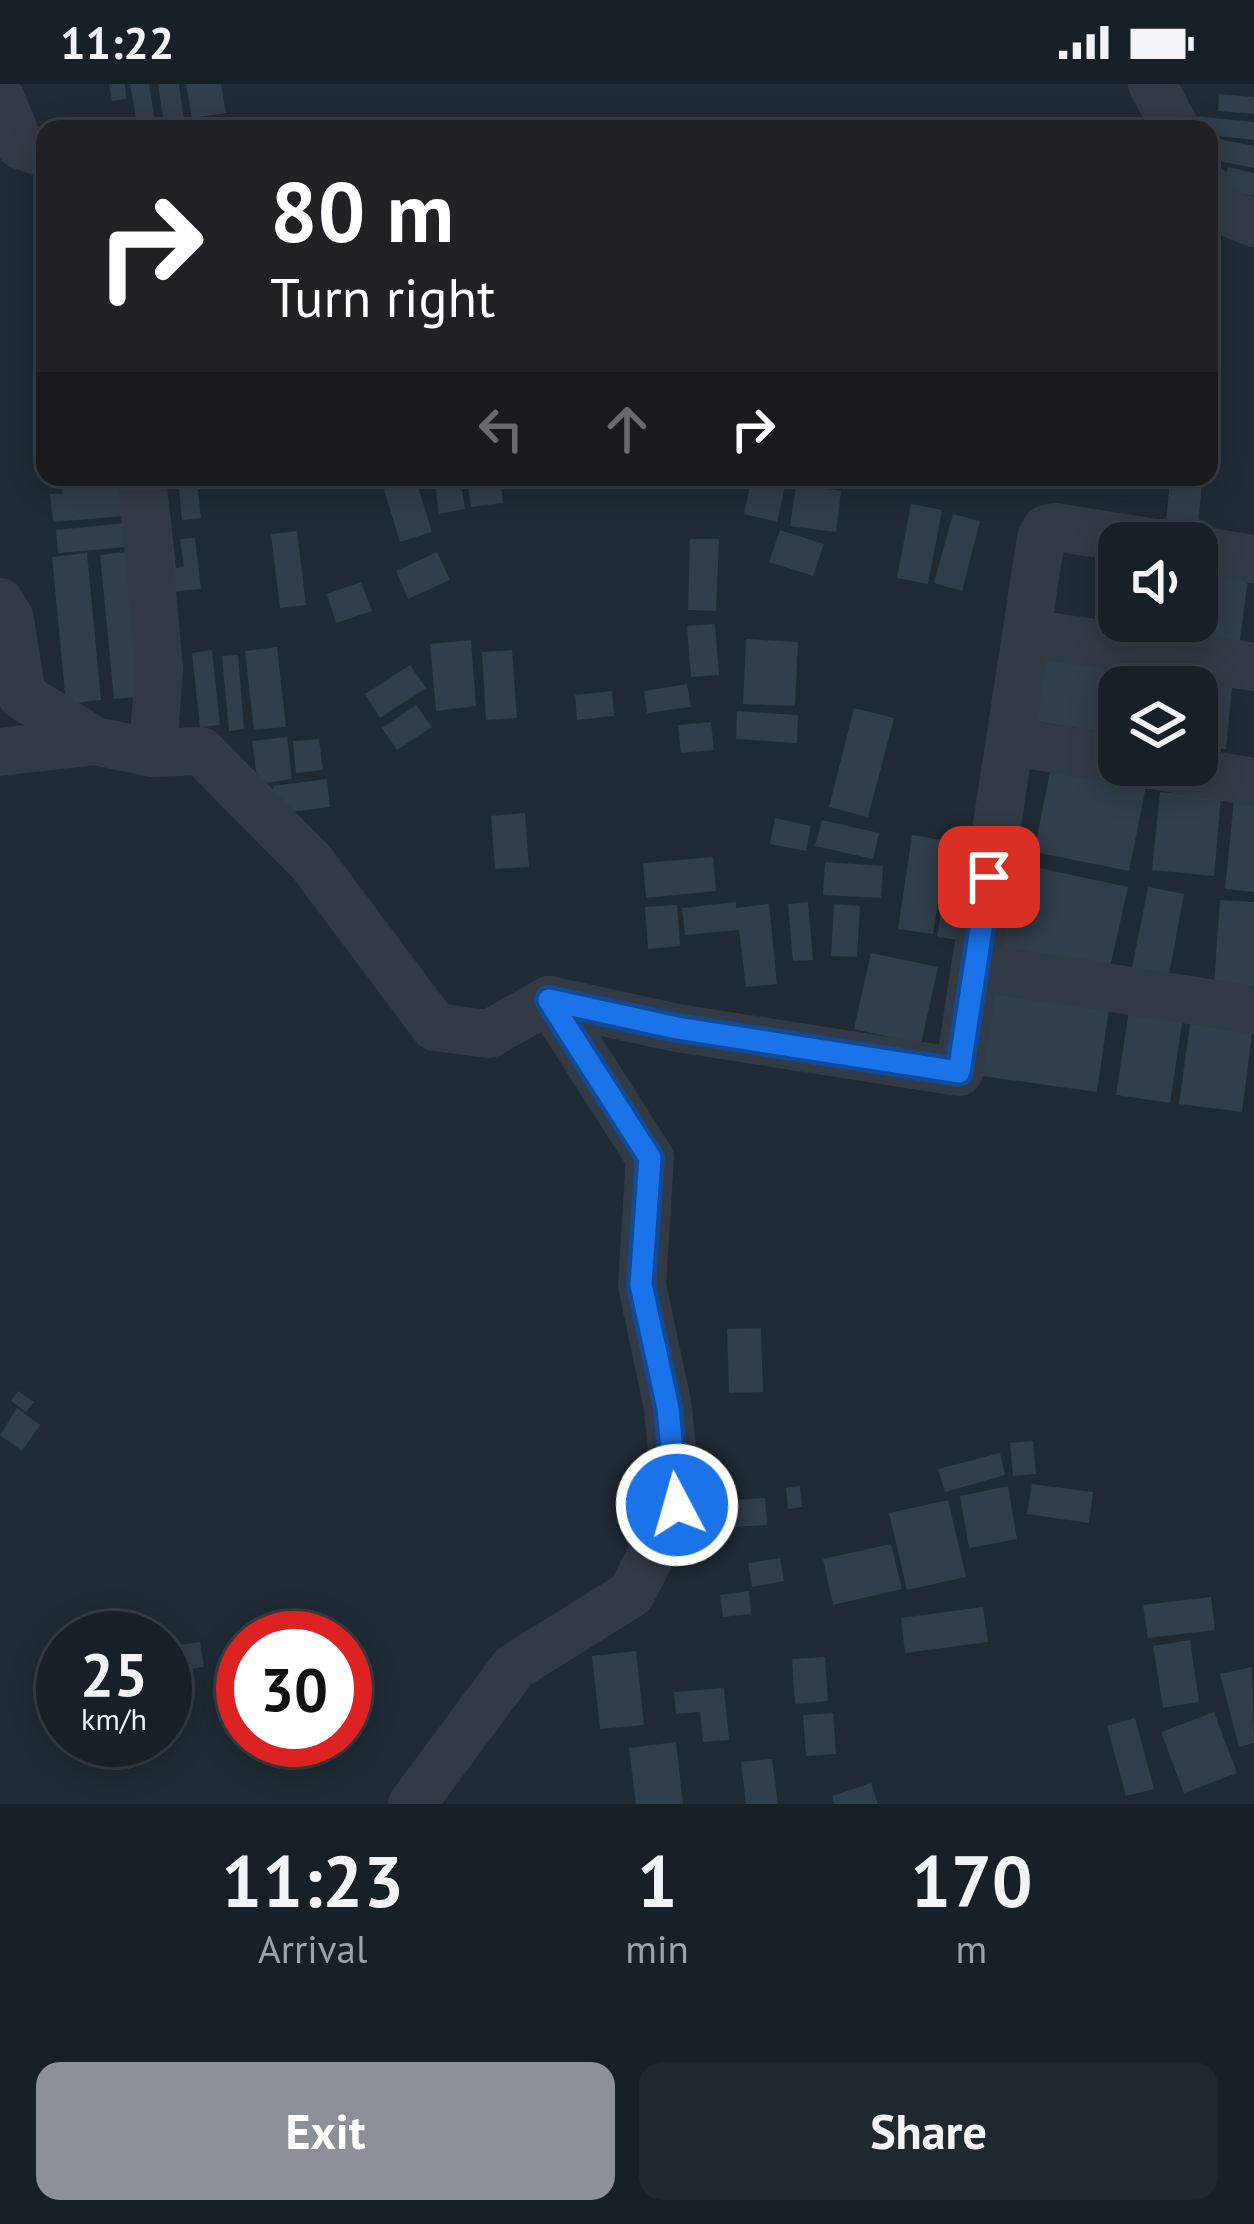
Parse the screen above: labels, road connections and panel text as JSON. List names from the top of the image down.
{
  "page": {
    "status": "11:22",
    "turn": ["80 m", "Turn right"],
    "speed": "25 km/h",
    "limit": "30",
    "eta": [
      "11:23",
      "Arrival",
      "1",
      "min",
      "170",
      "m"
    ],
    "buttons": ["Exit", "Share"]
  }
}
